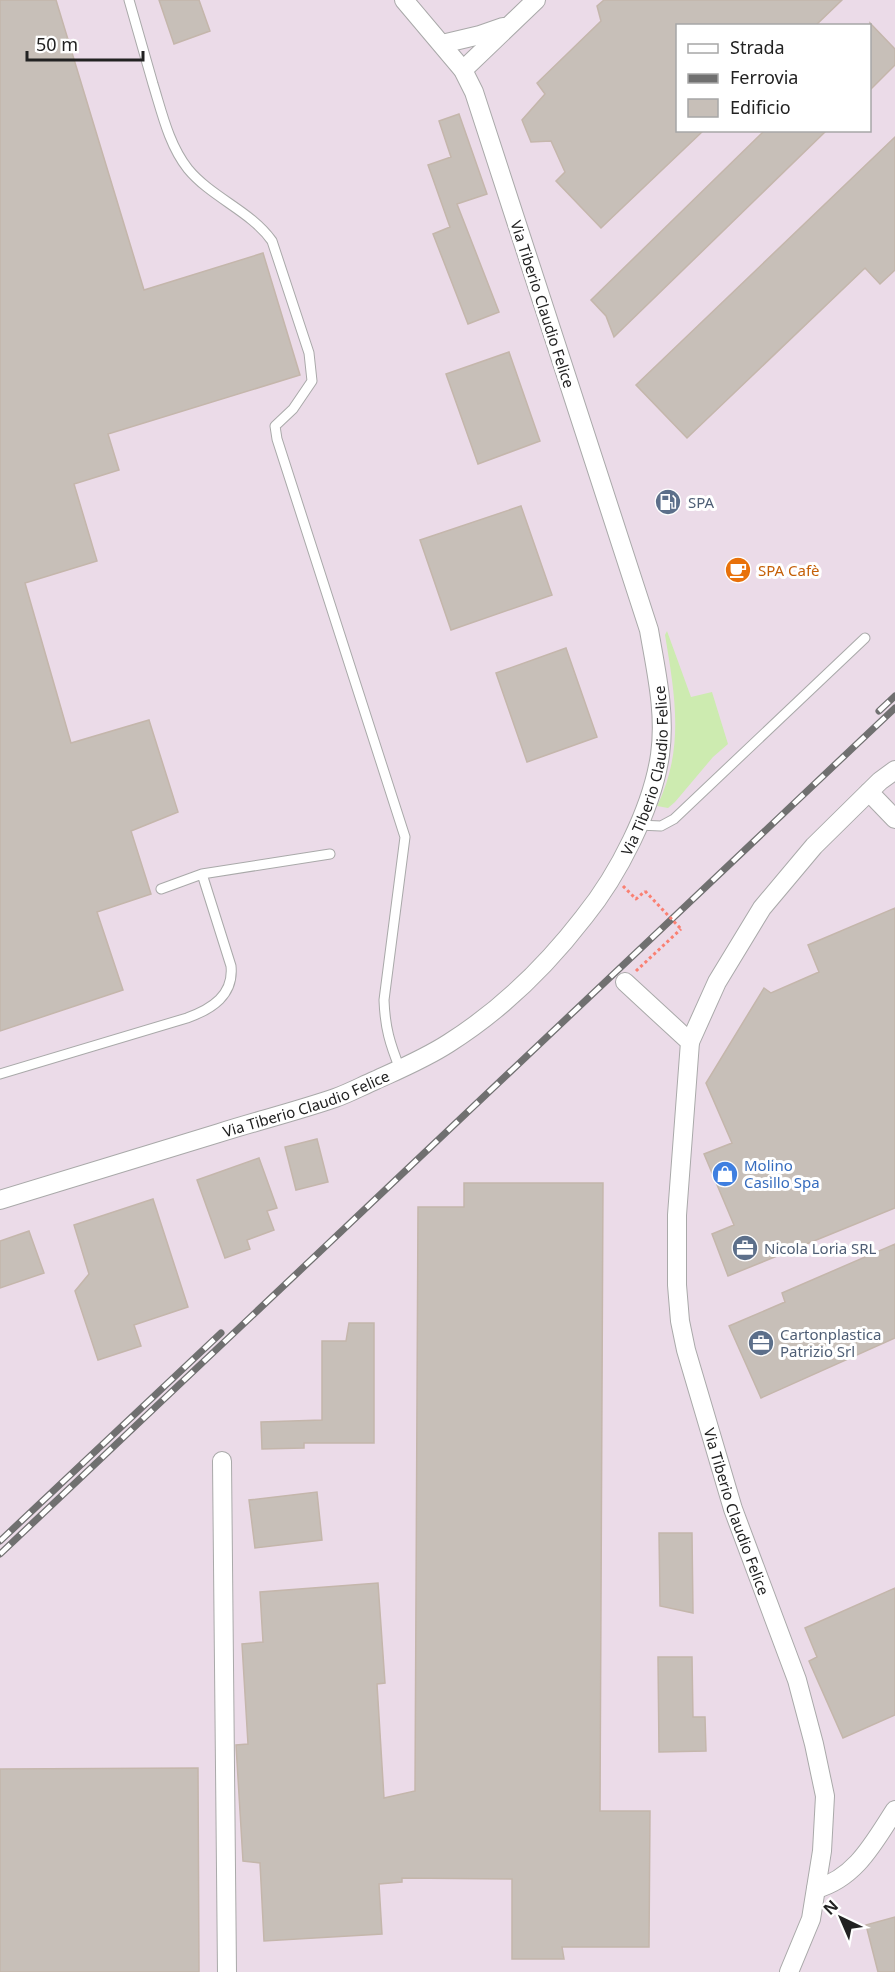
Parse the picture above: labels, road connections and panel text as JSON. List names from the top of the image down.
{
  "streets": {
    "street": ["Via Tiberio Claudio Felice"]
  },
  "places": {
    "fuel station": ["SPA"],
    "cafe": ["SPA Cafè"],
    "shop": ["Molino Casillo Spa"],
    "office": ["Nicola Loria SRL", "Cartonplastica Patrizio Srl"]
  },
  "legend": ["Strada", "Ferrovia", "Edificio"],
  "scale_bar": "50 m",
  "north": "top left"
}
